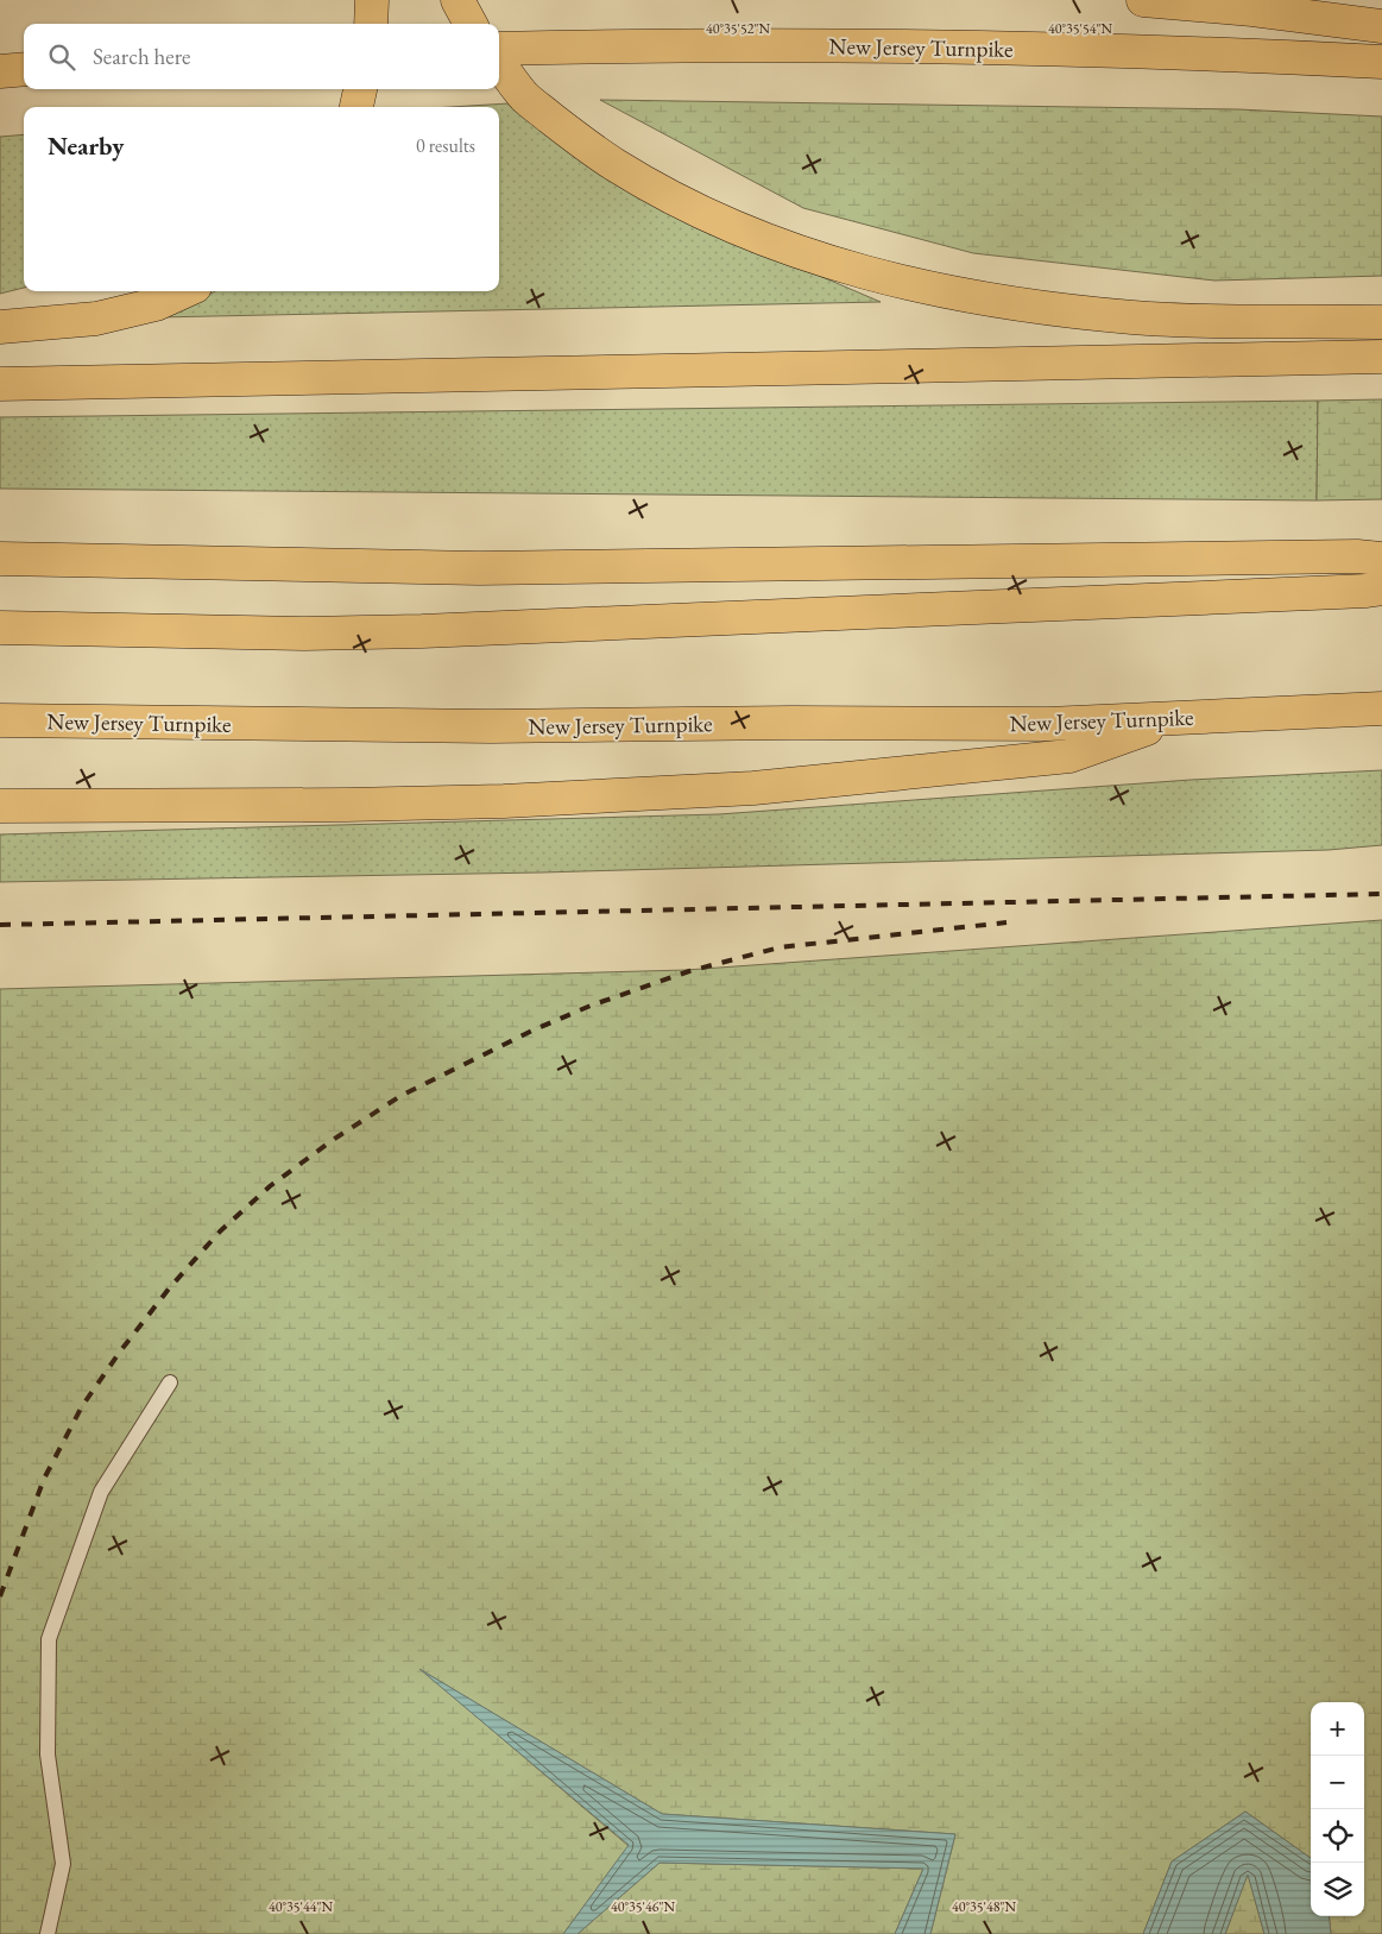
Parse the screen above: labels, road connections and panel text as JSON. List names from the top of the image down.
{
  "streets": {
    "highway": ["New Jersey Turnpike"]
  },
  "page": {
    "search": "Search here",
    "heading": ["Nearby", "0 results"],
    "map_buttons": ["+", "−"]
  },
  "coordinates": [
    "40°35'52\"N",
    "40°35'54\"N",
    "40°35'44\"N",
    "40°35'46\"N",
    "40°35'48\"N"
  ]
}
